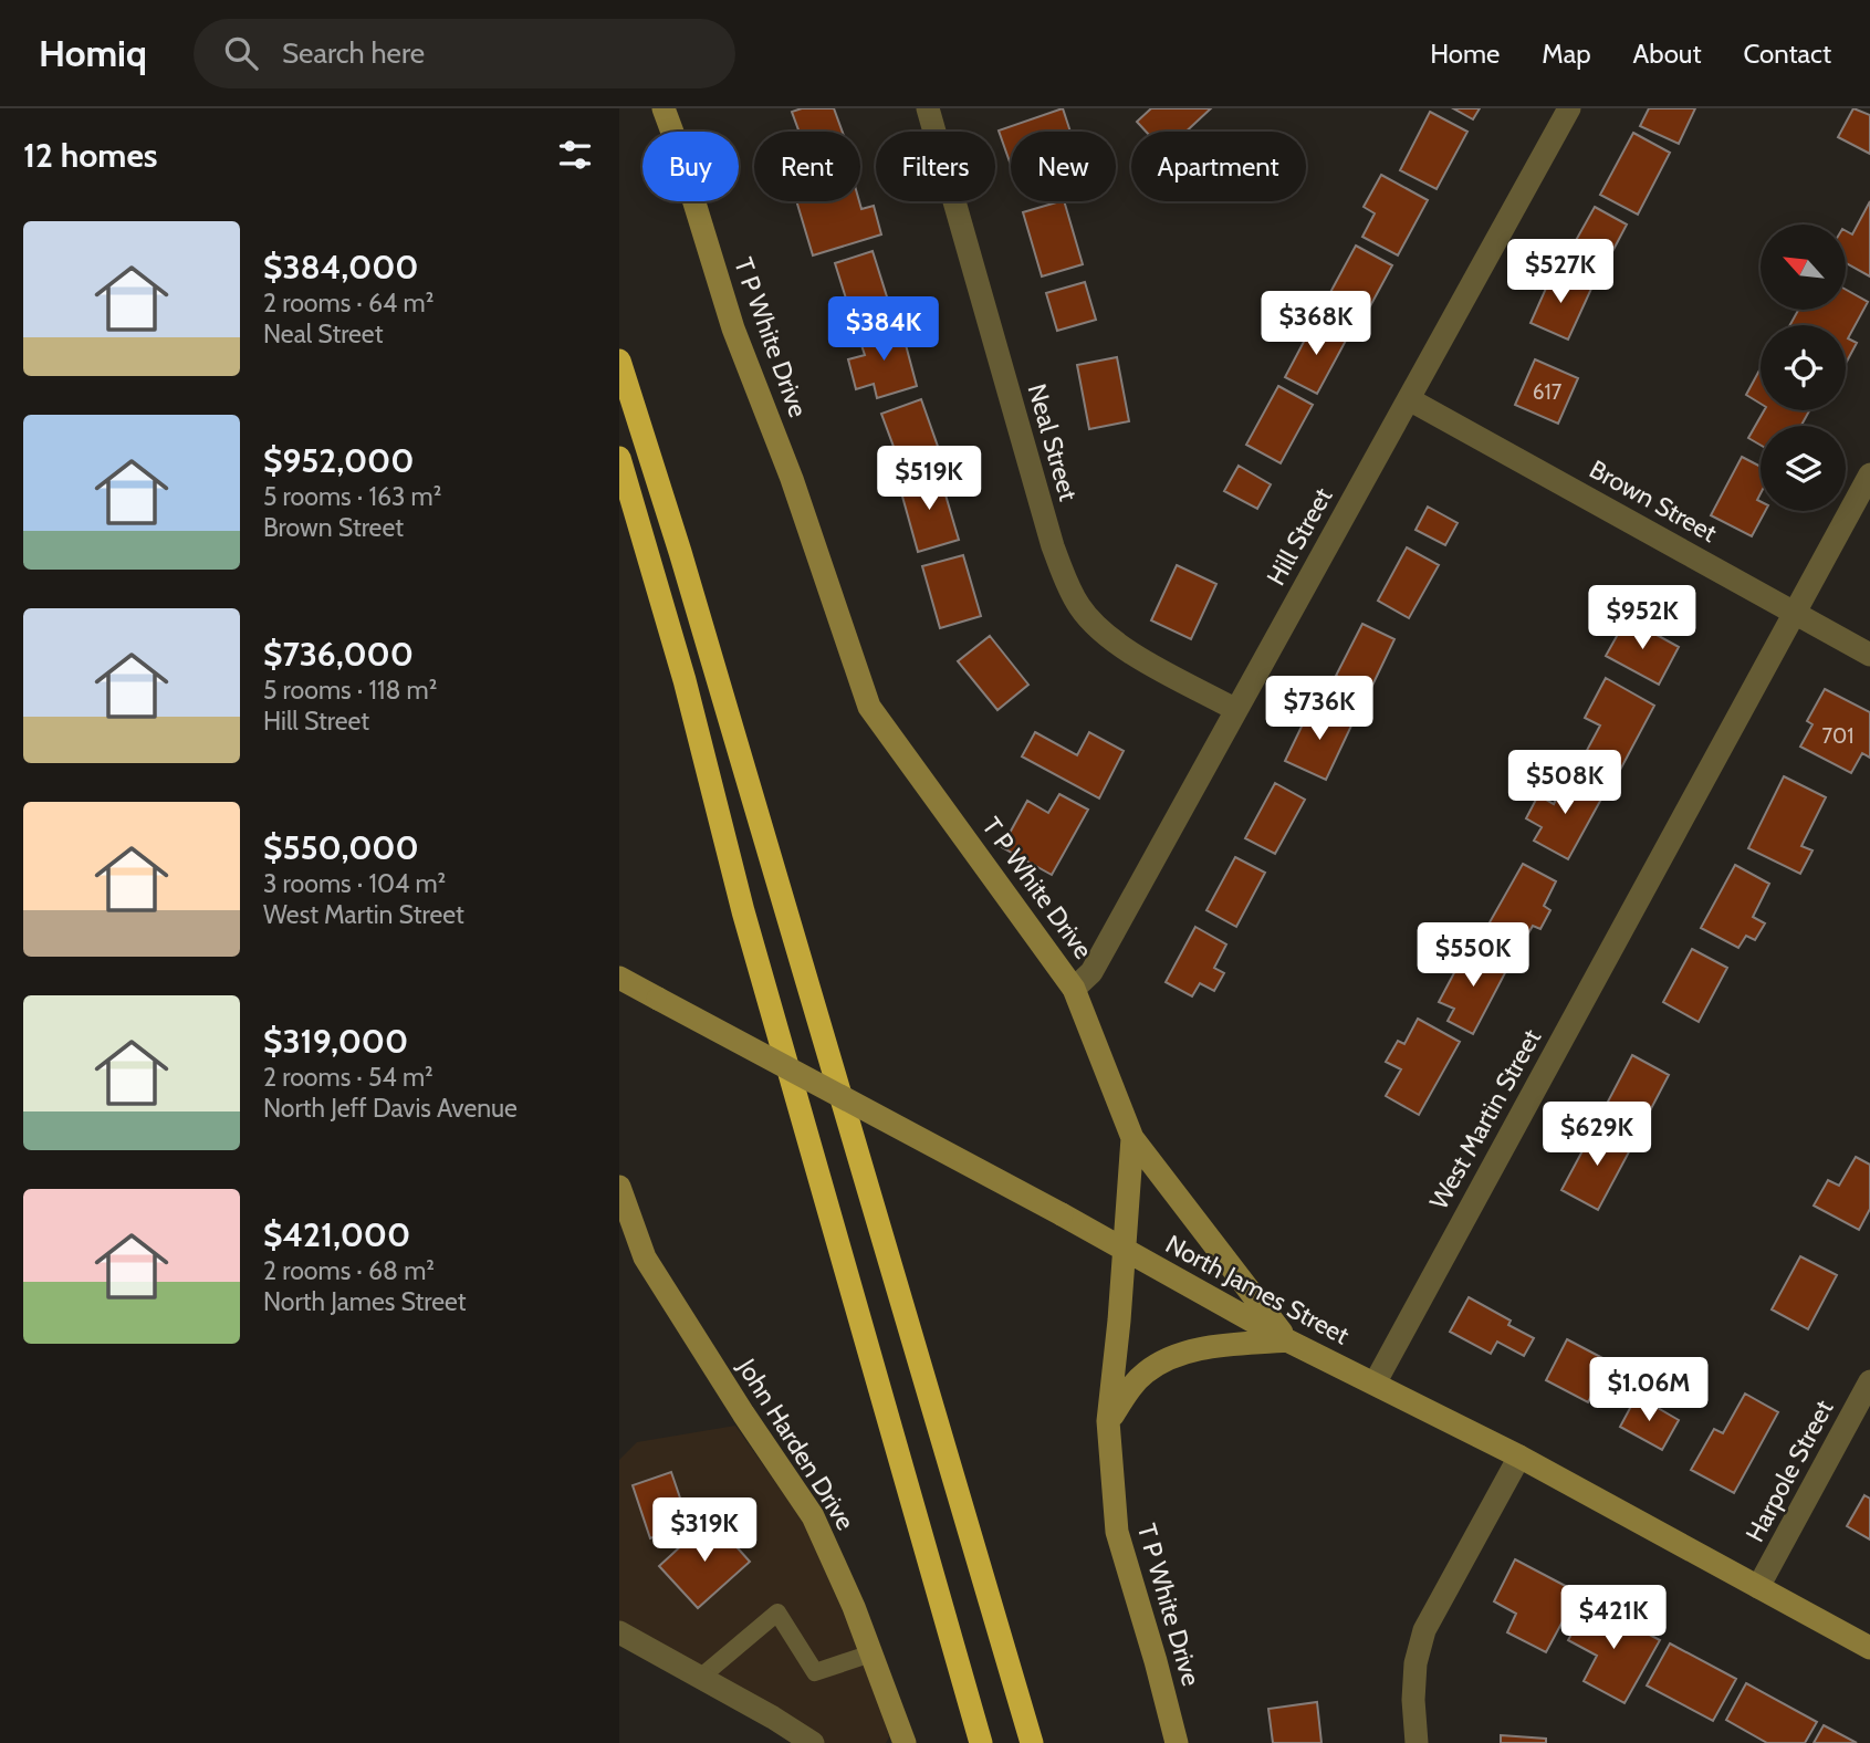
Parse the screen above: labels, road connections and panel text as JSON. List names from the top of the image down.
{
  "streets": {
    "main road": ["T P White Drive", "North James Street", "John Harden Drive"],
    "street": [
      "Neal Street",
      "Brown Street",
      "Hill Street",
      "West Martin Street",
      "Harpole Street"
    ]
  },
  "crossings": [
    ["T P White Drive", "Hill Street"],
    ["T P White Drive", "North James Street"],
    ["Neal Street", "Hill Street"],
    ["Brown Street", "Hill Street"],
    ["Brown Street", "West Martin Street"],
    ["West Martin Street", "North James Street"],
    ["North James Street", "Harpole Street"]
  ],
  "house_numbers": ["617", "701"],
  "north": "top left",
  "page": {
    "header": "Homiq",
    "search": "Search here",
    "nav": [
      "Home",
      "Map",
      "About",
      "Contact"
    ],
    "heading": "12 homes",
    "chip": [
      "Buy",
      "Rent",
      "Filters",
      "New",
      "Apartment"
    ],
    "list": [
      {
        "name": "$384,000",
        "note": "2 rooms · 64 m² · Neal Street"
      },
      {
        "name": "$952,000",
        "note": "5 rooms · 163 m² · Brown Street"
      },
      {
        "name": "$736,000",
        "note": "5 rooms · 118 m² · Hill Street"
      },
      {
        "name": "$550,000",
        "note": "3 rooms · 104 m² · West Martin Street"
      },
      {
        "name": "$319,000",
        "note": "2 rooms · 54 m² · North Jeff Davis Avenue"
      },
      {
        "name": "$421,000",
        "note": "2 rooms · 68 m² · North James Street"
      }
    ],
    "price": [
      "$527K",
      "$368K",
      "$384K",
      "$519K",
      "$952K",
      "$736K",
      "$508K",
      "$550K",
      "$629K",
      "$1.06M",
      "$319K",
      "$421K"
    ]
  }
}
